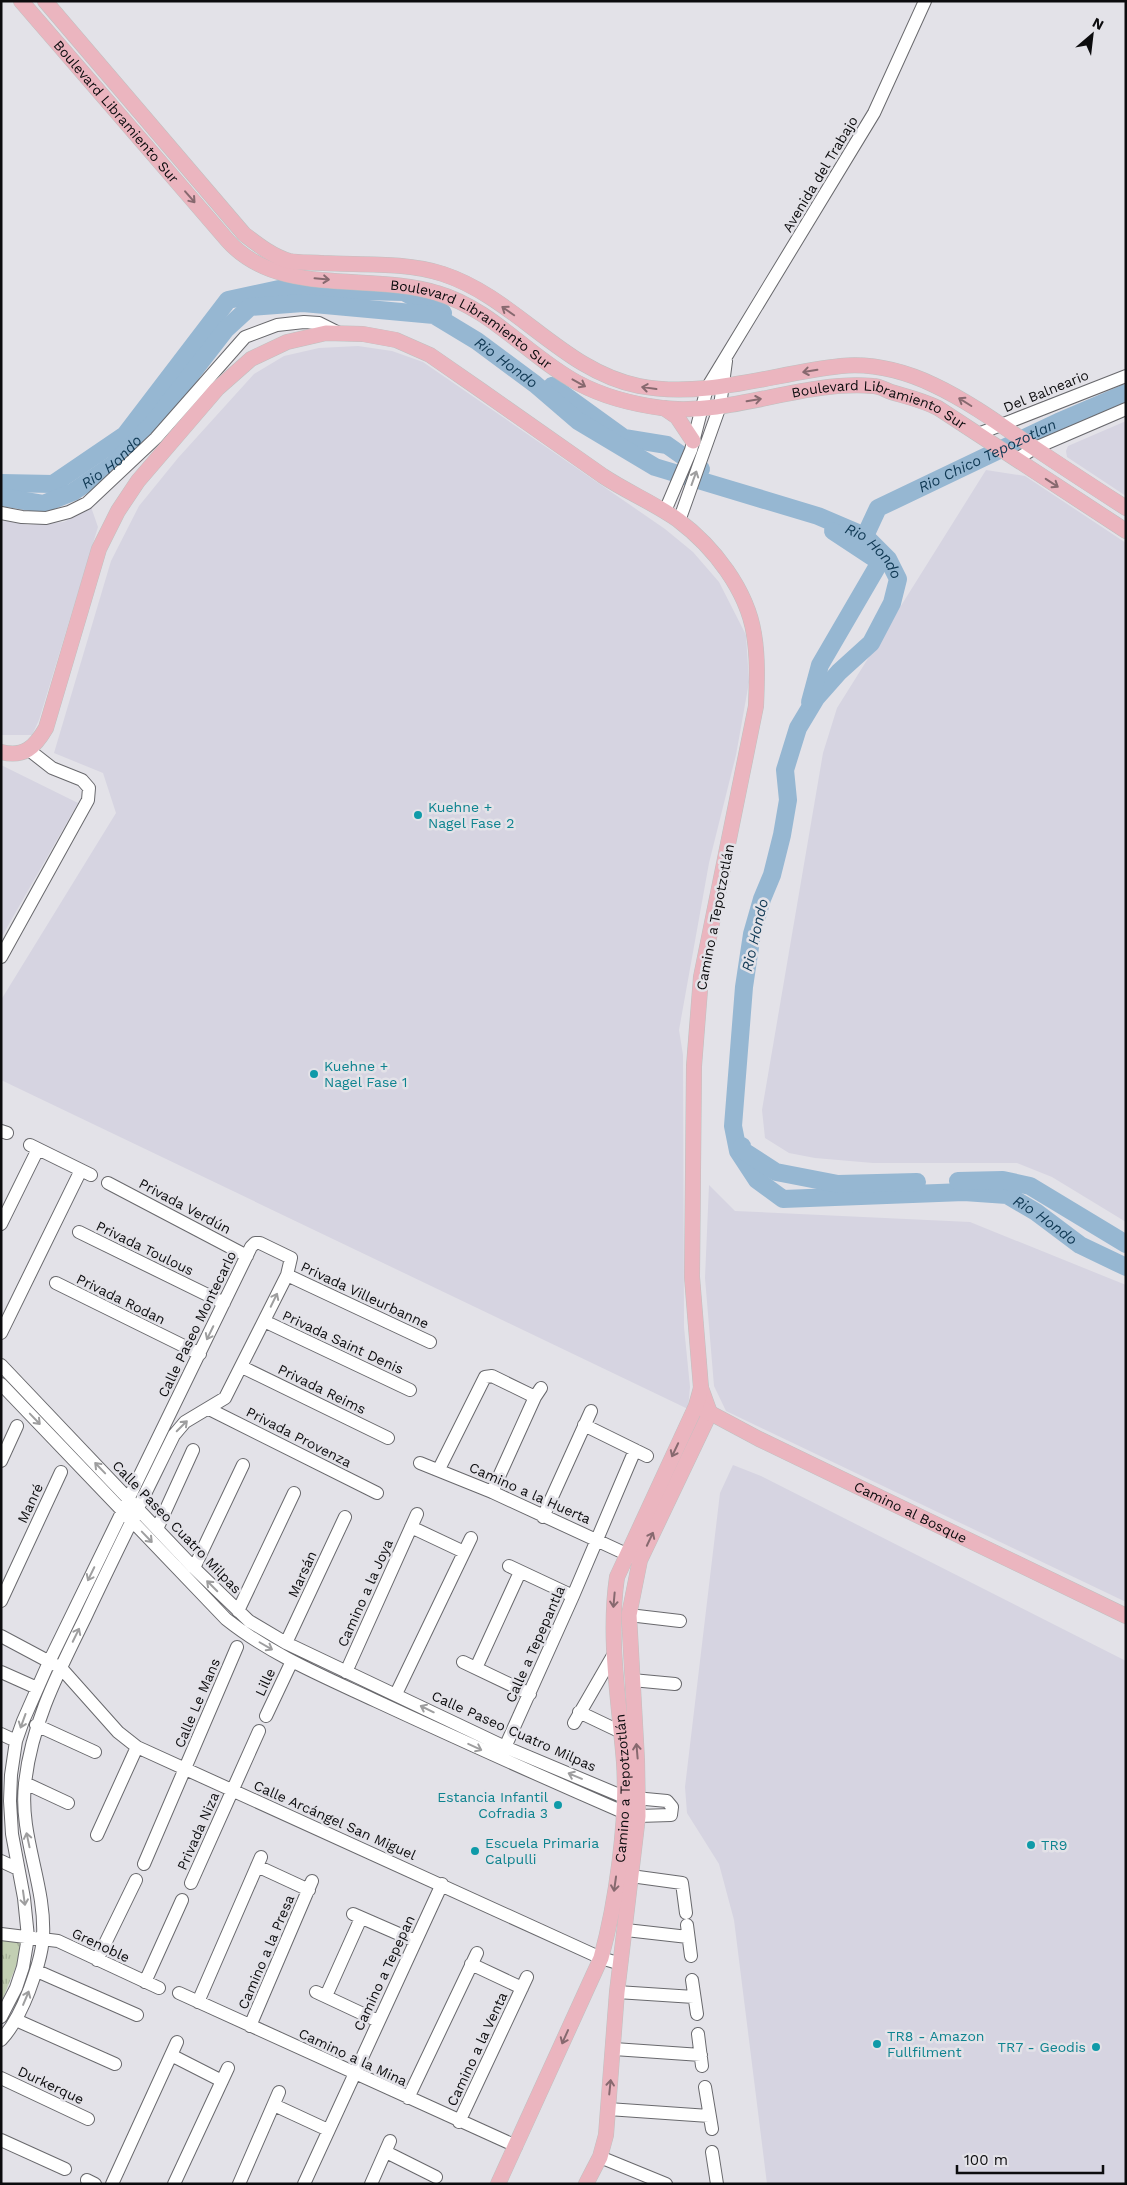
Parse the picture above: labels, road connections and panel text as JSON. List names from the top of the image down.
{
  "streets": {
    "main road": ["Boulevard Libramiento Sur", "Camino a Tepotzotlán", "Camino al Bosque"],
    "street": [
      "Avenida del Trabajo",
      "Del Balneario",
      "Privada Verdún",
      "Privada Toulous",
      "Privada Villeurbanne",
      "Privada Rodan",
      "Calle Paseo Montecarlo",
      "Privada Saint Denis",
      "Privada Reims",
      "Privada Provenza",
      "Camino a la Huerta",
      "Manré",
      "Calle Paseo Cuatro Milpas",
      "Marsán",
      "Camino a la Joya",
      "Calle a Tepepantla",
      "Lille",
      "Calle Le Mans",
      "Calle Arcángel San Miguel",
      "Privada Niza",
      "Grenoble",
      "Camino a la Presa",
      "Camino a Tepepan",
      "Camino a la Venta",
      "Camino a la Mina",
      "Durkerque"
    ]
  },
  "crossings": [
    ["Boulevard Libramiento Sur", "Avenida del Trabajo"],
    ["Boulevard Libramiento Sur", "Del Balneario"],
    ["Avenida del Trabajo", "Camino a Tepotzotlán"],
    ["Camino a Tepotzotlán", "Camino a la Huerta"],
    ["Camino a Tepotzotlán", "Camino al Bosque"],
    ["Camino a Tepotzotlán", "Calle Paseo Cuatro Milpas"],
    ["Camino a Tepotzotlán", "Calle Arcángel San Miguel"],
    ["Camino a Tepotzotlán", "Camino a la Mina"],
    ["Privada Verdún", "Calle Paseo Montecarlo"],
    ["Privada Toulous", "Calle Paseo Montecarlo"],
    ["Privada Villeurbanne", "Calle Paseo Montecarlo"],
    ["Privada Rodan", "Calle Paseo Montecarlo"],
    ["Calle Paseo Montecarlo", "Calle Paseo Cuatro Milpas"],
    ["Calle Paseo Montecarlo", "Grenoble"],
    ["Camino a la Huerta", "Calle a Tepepantla"],
    ["Calle Paseo Cuatro Milpas", "Marsán"],
    ["Calle Paseo Cuatro Milpas", "Camino a la Joya"],
    ["Calle Paseo Cuatro Milpas", "Calle a Tepepantla"],
    ["Calle Paseo Cuatro Milpas", "Lille"],
    ["Calle Le Mans", "Calle Arcángel San Miguel"],
    ["Calle Arcángel San Miguel", "Privada Niza"],
    ["Calle Arcángel San Miguel", "Camino a Tepepan"],
    ["Camino a la Presa", "Camino a la Mina"],
    ["Camino a Tepepan", "Camino a la Mina"],
    ["Camino a la Venta", "Camino a la Mina"]
  ],
  "water": ["Rio Hondo", "Rio Chico Tepozotlan"],
  "places": [
    "Kuehne + Nagel Fase 2",
    "Kuehne + Nagel Fase 1",
    "Estancia Infantil Cofradia 3",
    "TR9",
    "Escuela Primaria Calpulli",
    "TR8 - Amazon Fullfilment",
    "TR7 - Geodis"
  ],
  "scale_bar": "100 m",
  "north": "top right"
}
